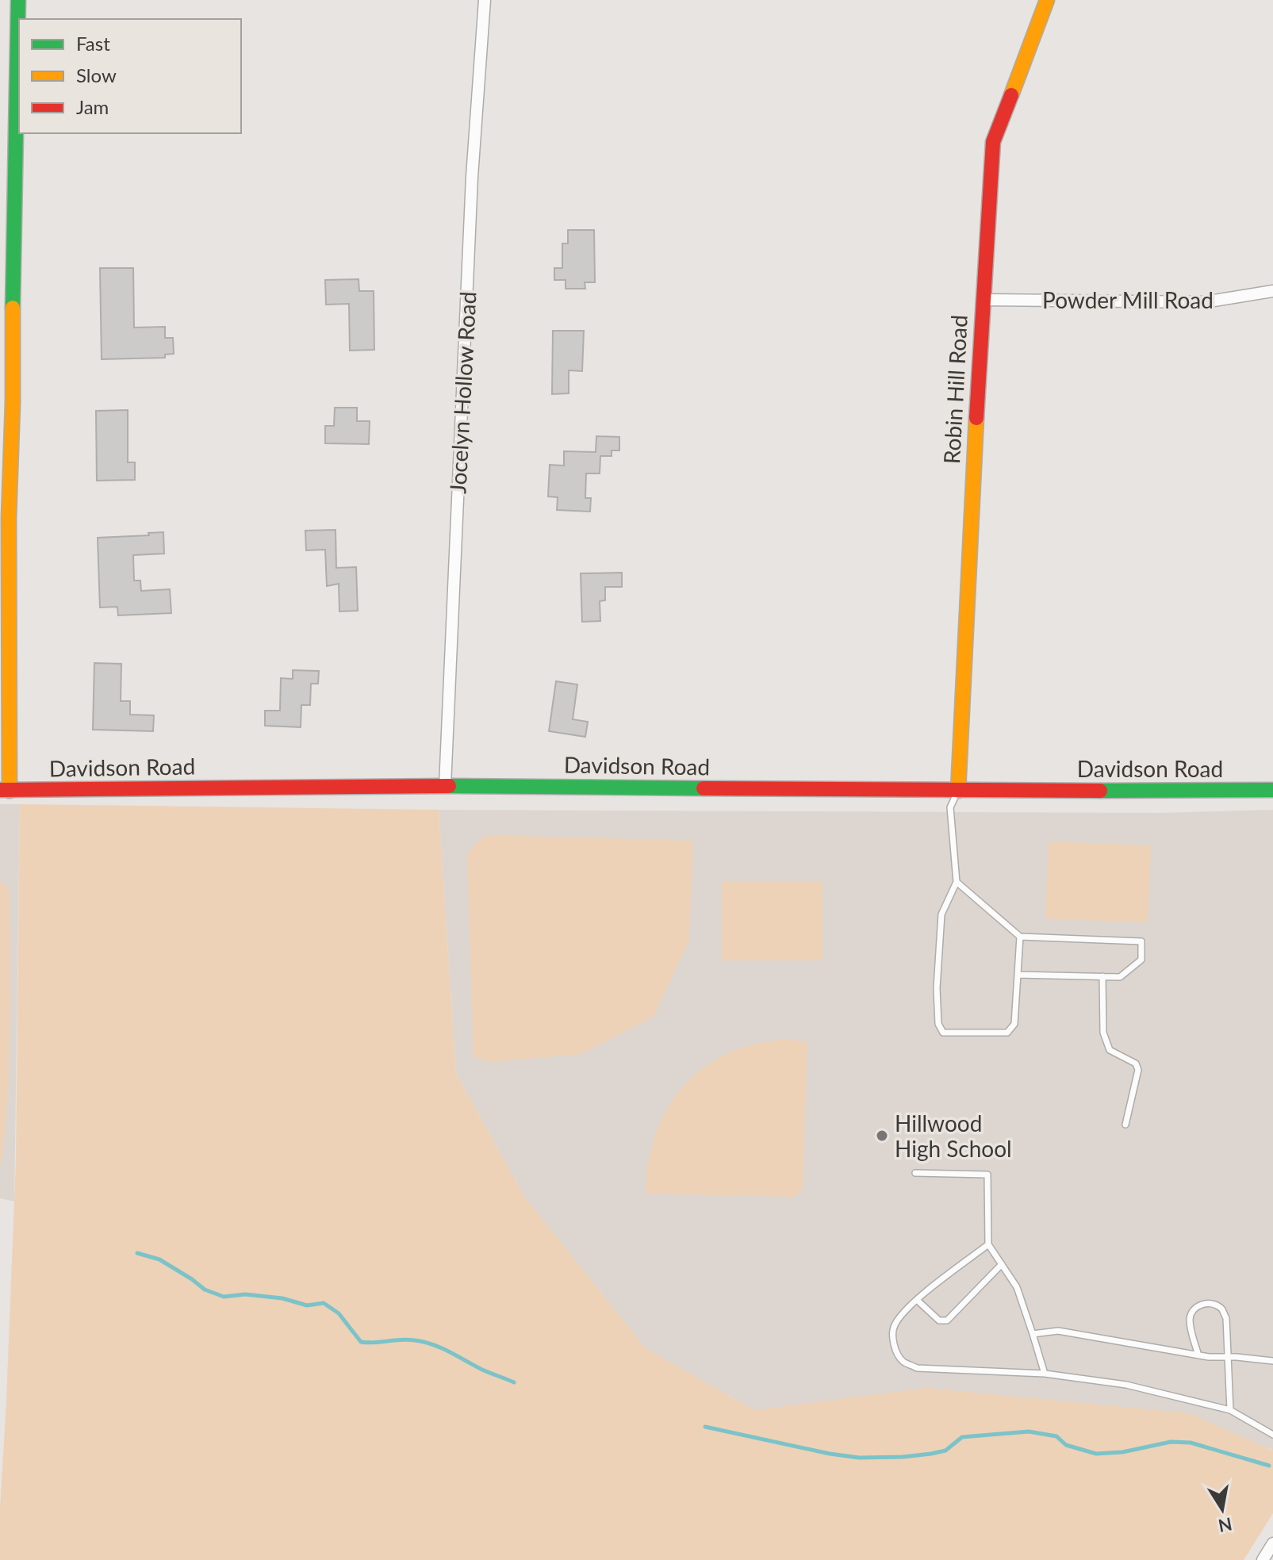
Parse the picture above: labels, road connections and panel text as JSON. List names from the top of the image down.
{
  "streets": {
    "street": [
      "Powder Mill Road",
      "Robin Hill Road",
      "Jocelyn Hollow Road",
      "Davidson Road"
    ]
  },
  "crossings": [
    ["Powder Mill Road", "Robin Hill Road"],
    ["Robin Hill Road", "Davidson Road"],
    ["Jocelyn Hollow Road", "Davidson Road"]
  ],
  "places": ["Hillwood High School"],
  "legend": ["Fast", "Slow", "Jam"],
  "north": "bottom"
}
